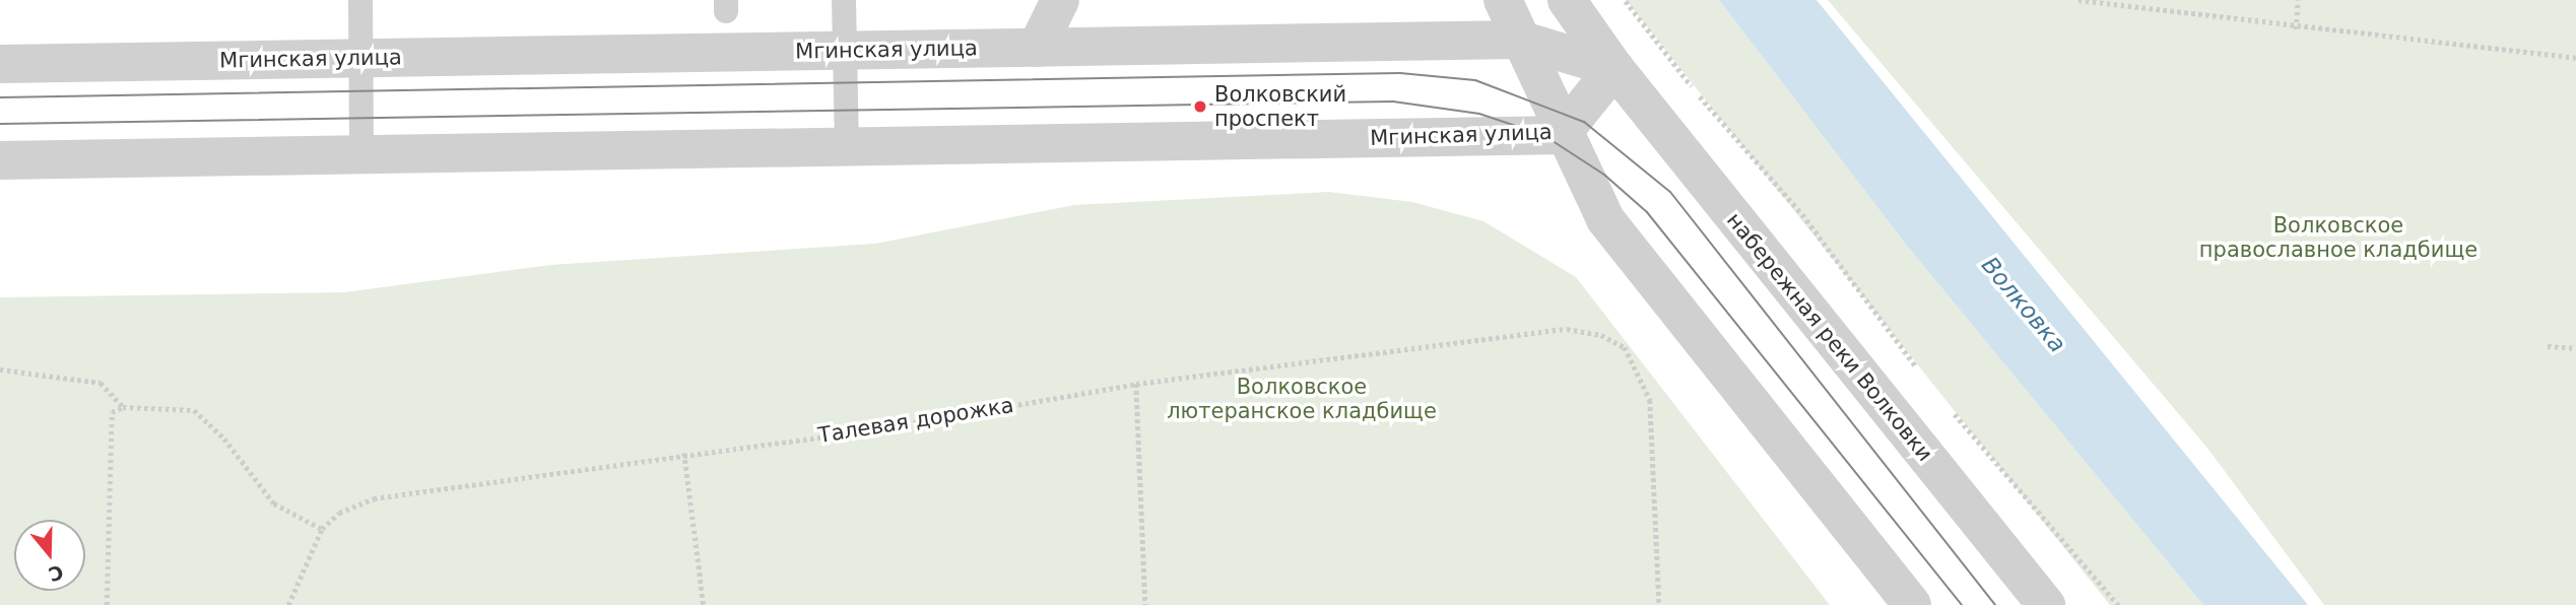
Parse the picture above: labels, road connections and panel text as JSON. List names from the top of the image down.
{
  "streets": {
    "street": ["Мгинская улица", "набережная реки Волковки"],
    "path": ["Талевая дорожка"]
  },
  "crossings": [
    ["Мгинская улица", "набережная реки Волковки"]
  ],
  "water": ["Волковка"],
  "parks": ["Волковское православное кладбище", "Волковское лютеранское кладбище"],
  "places": ["Волковский проспект"],
  "north": "bottom"
}
